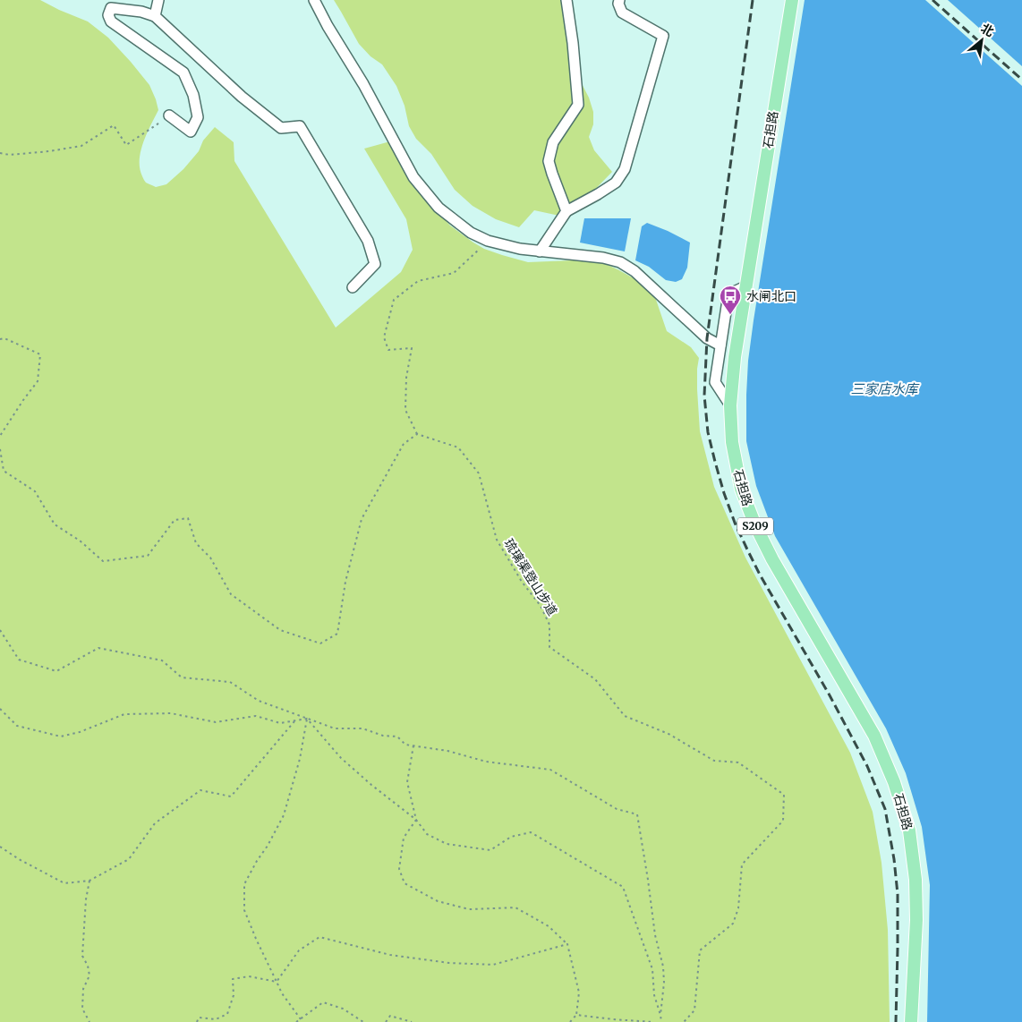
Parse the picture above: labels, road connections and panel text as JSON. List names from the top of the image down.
{
  "streets": {
    "main road": ["石担路", "S209"],
    "path": ["琉璃渠登山步道"]
  },
  "water": ["三家店水库"],
  "places": {
    "bus stop": ["水闸北口"]
  },
  "north": "top right"
}
